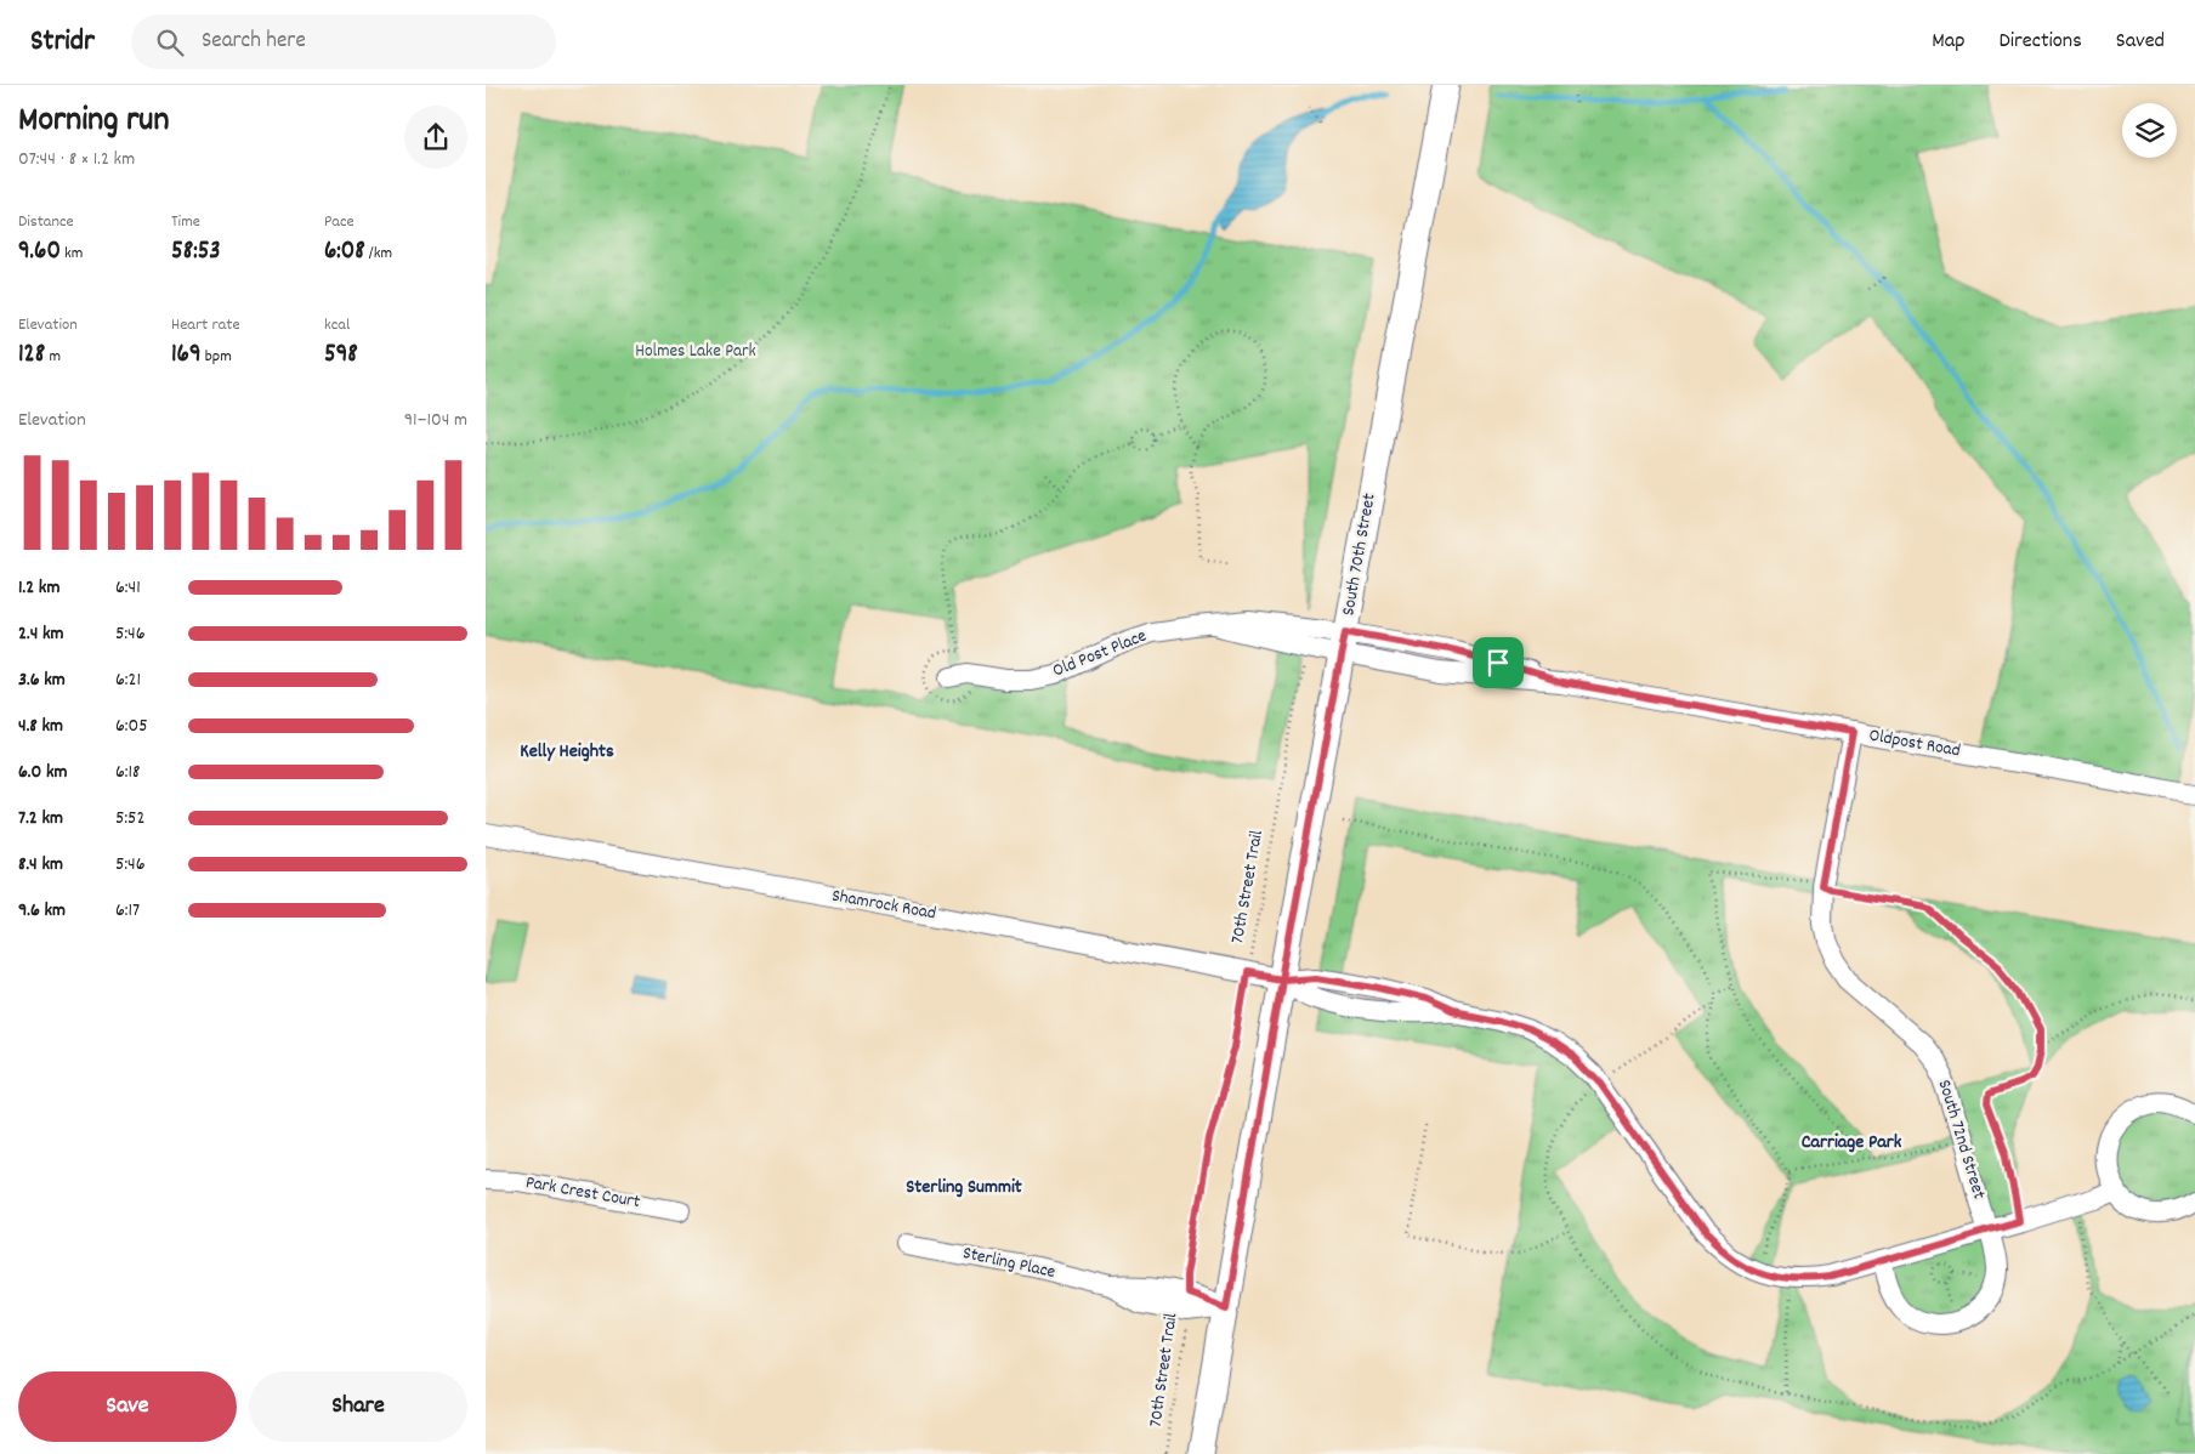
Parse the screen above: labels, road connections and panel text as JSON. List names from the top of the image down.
{
  "streets": {
    "main road": ["South 70th Street"],
    "street": [
      "Old Post Place",
      "Oldpost Road",
      "Shamrock Road",
      "South 72nd Street",
      "Park Crest Court",
      "Sterling Place"
    ],
    "path": ["70th Street Trail"]
  },
  "crossings": [
    ["South 70th Street", "Old Post Place"],
    ["South 70th Street", "Oldpost Road"],
    ["South 70th Street", "Shamrock Road"],
    ["South 70th Street", "Sterling Place"],
    ["Old Post Place", "Oldpost Road"],
    ["Old Post Place", "70th Street Trail"],
    ["Oldpost Road", "South 72nd Street"],
    ["70th Street Trail", "Shamrock Road"],
    ["70th Street Trail", "Sterling Place"],
    ["Shamrock Road", "South 72nd Street"]
  ],
  "districts": ["Kelly Heights", "Carriage Park", "Sterling Summit"],
  "parks": ["Holmes Lake Park"],
  "page": {
    "header": "Stridr",
    "search": "Search here",
    "nav": ["Map", "Directions", "Saved"],
    "heading": ["Morning run", "07:44 · 8 × 1.2 km"],
    "stats": [
      ["Distance", "9.60 km"],
      ["Time", "58:53"],
      ["Pace", "6:08 /km"],
      ["Elevation", "128 m"],
      ["Heart rate", "169 bpm"],
      ["kcal", "598"]
    ],
    "chart": ["Elevation", "91–104 m"],
    "list": [
      {
        "name": "1.2 km",
        "note": "6:41"
      },
      {
        "name": "2.4 km",
        "note": "5:46"
      },
      {
        "name": "3.6 km",
        "note": "6:21"
      },
      {
        "name": "4.8 km",
        "note": "6:05"
      },
      {
        "name": "6.0 km",
        "note": "6:18"
      },
      {
        "name": "7.2 km",
        "note": "5:52"
      },
      {
        "name": "8.4 km",
        "note": "5:46"
      },
      {
        "name": "9.6 km",
        "note": "6:17"
      }
    ],
    "buttons": ["Save", "Share"]
  }
}
